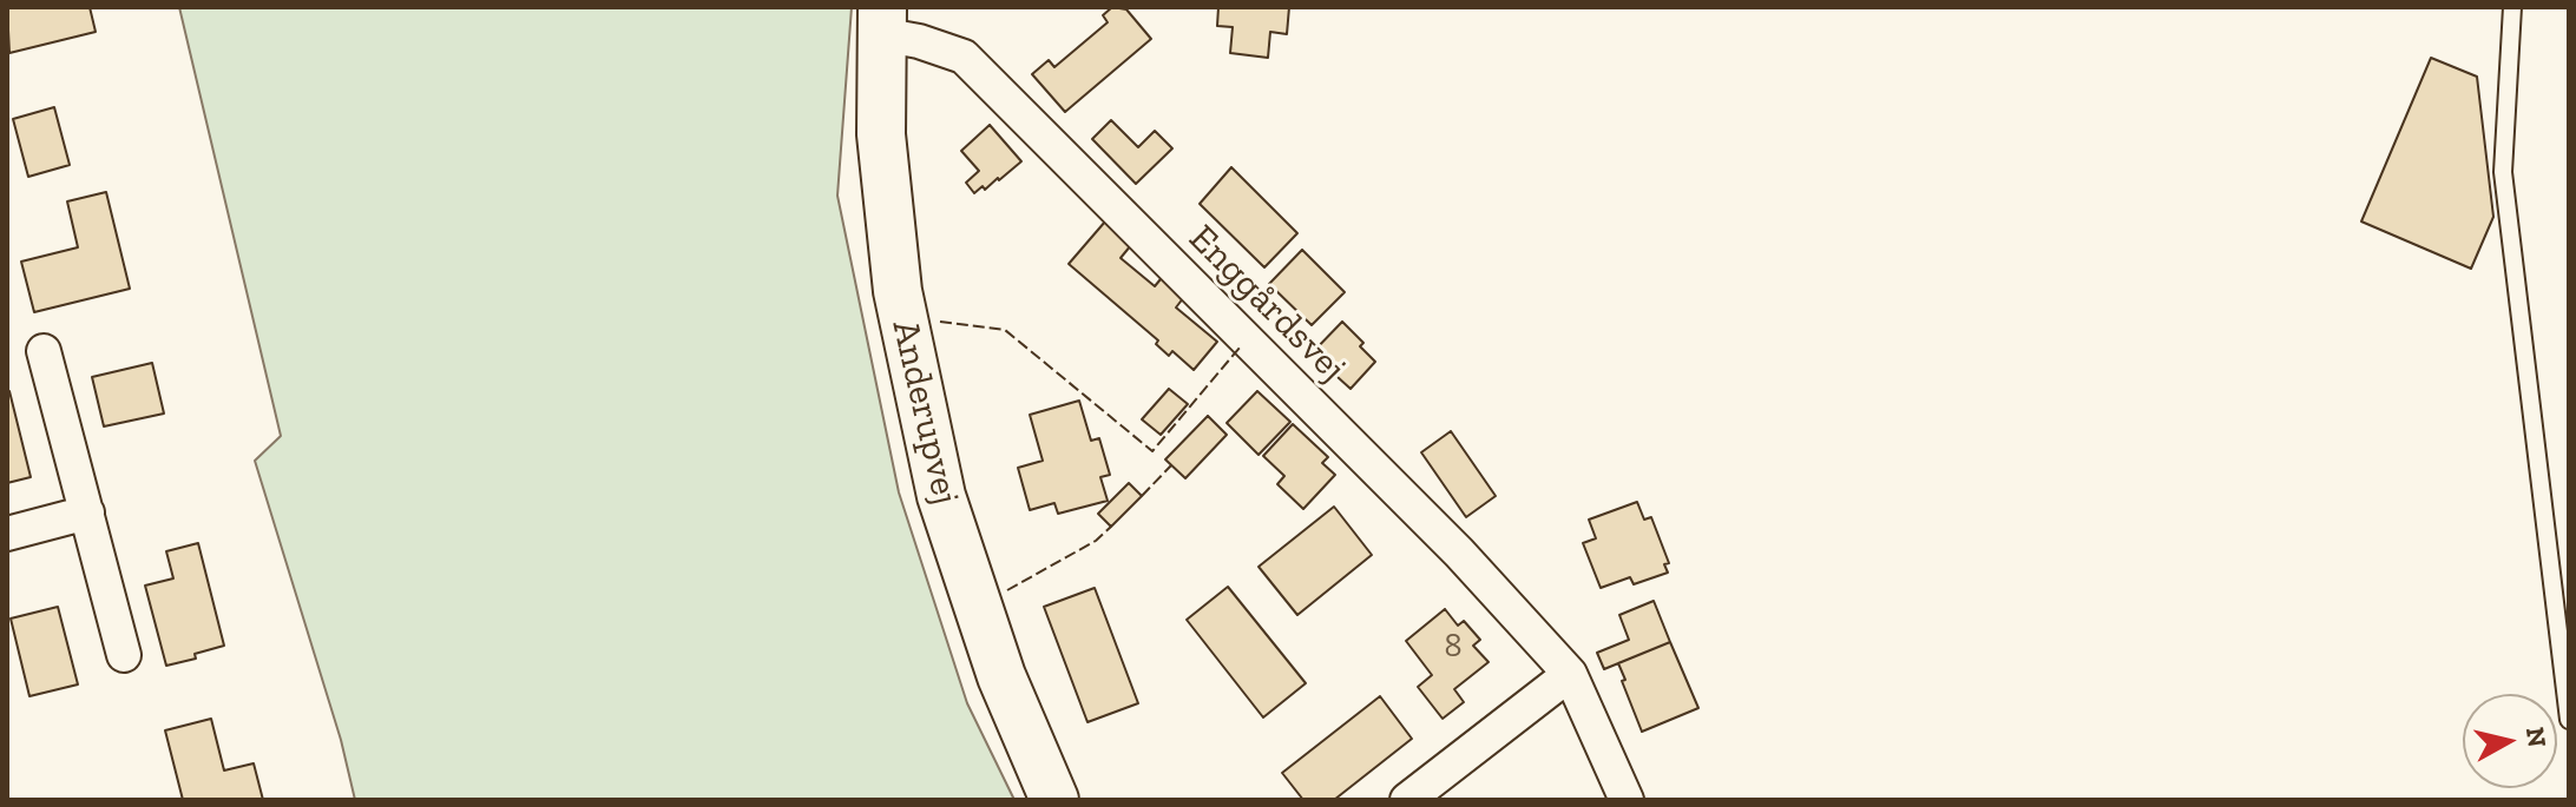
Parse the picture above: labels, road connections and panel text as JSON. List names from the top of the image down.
{
  "streets": {
    "street": ["Enggårdsvej", "Anderupvej"]
  },
  "crossings": [
    ["Enggårdsvej", "Anderupvej"]
  ],
  "house_numbers": ["8"],
  "north": "right"
}
